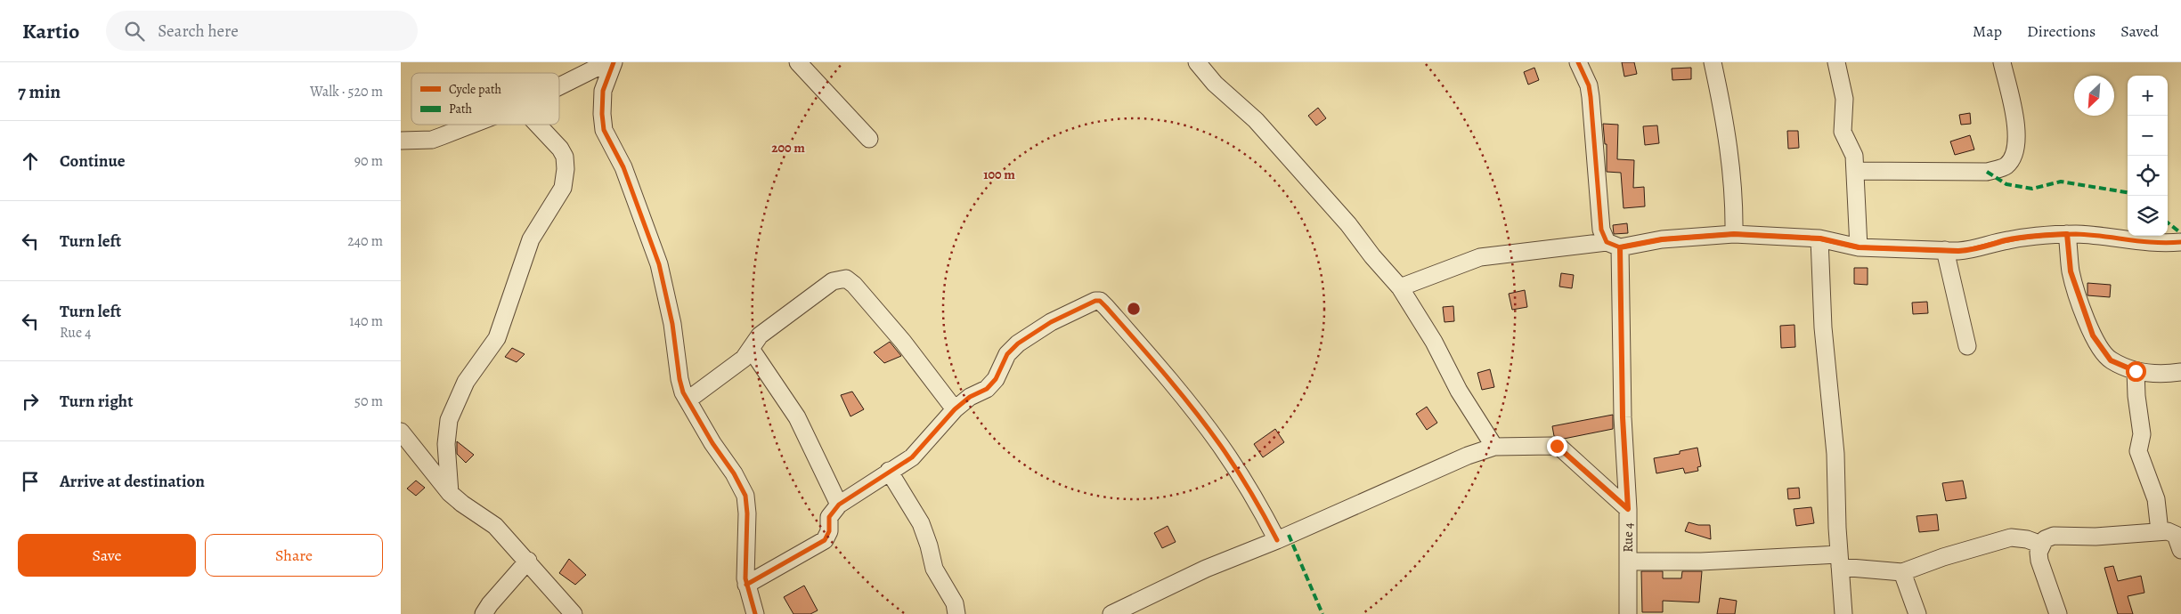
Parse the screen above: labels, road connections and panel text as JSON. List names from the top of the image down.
{
  "streets": {
    "street": ["Rue 4"]
  },
  "legend": ["Cycle path", "Path"],
  "north": "bottom left",
  "page": {
    "header": "Kartio",
    "search": "Search here",
    "nav": ["Map", "Directions", "Saved"],
    "heading": ["7 min", "Walk · 520 m"],
    "map_buttons": ["+", "−"],
    "list": [
      ["Continue", "90 m"],
      ["Turn left", "240 m"],
      ["Turn left", "Rue 4", "140 m"],
      ["Turn right", "50 m"],
      "Arrive at destination"
    ],
    "buttons": ["Save", "Share"]
  },
  "rings": ["200 m", "100 m"]
}
